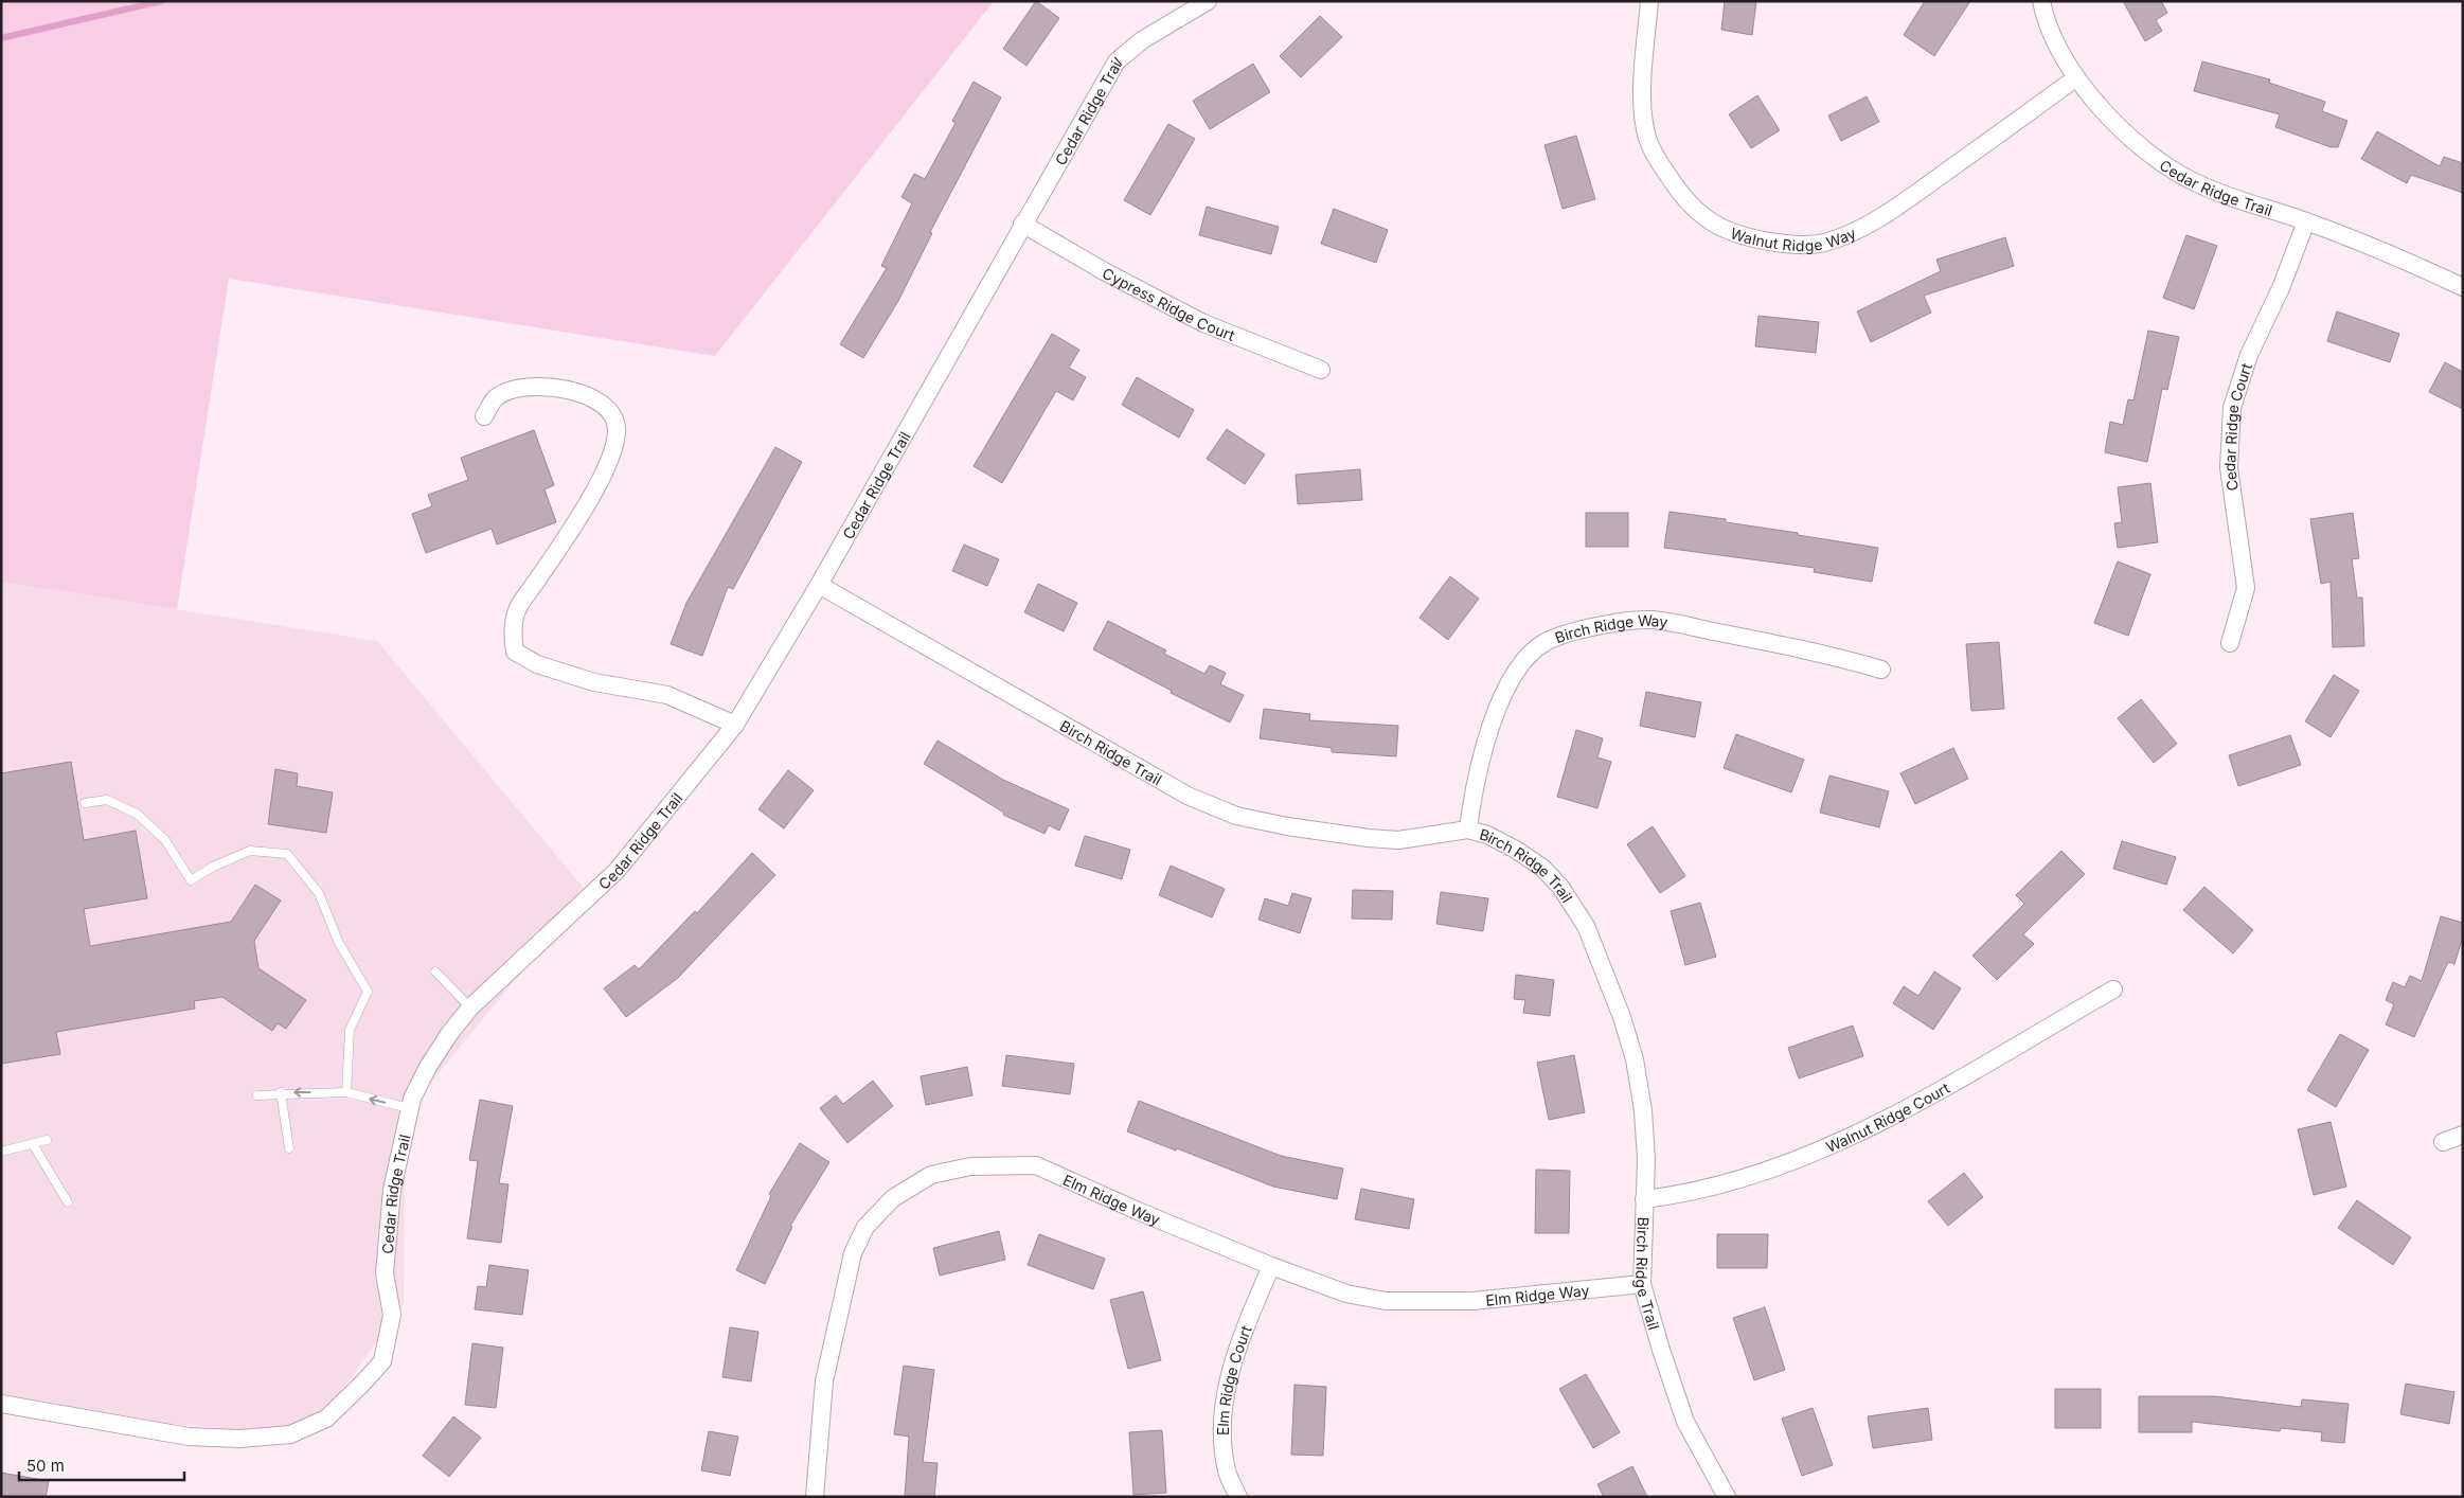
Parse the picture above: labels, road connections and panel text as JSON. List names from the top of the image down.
{
  "streets": {
    "street": [
      "Cedar Ridge Trail",
      "Walnut Ridge Way",
      "Cypress Ridge Court",
      "Cedar Ridge Court",
      "Birch Ridge Way",
      "Birch Ridge Trail",
      "Walnut Ridge Court",
      "Elm Ridge Way",
      "Elm Ridge Court"
    ]
  },
  "crossings": [
    ["Cedar Ridge Trail", "Walnut Ridge Way"],
    ["Cedar Ridge Trail", "Cypress Ridge Court"],
    ["Cedar Ridge Trail", "Cedar Ridge Court"],
    ["Cedar Ridge Trail", "Birch Ridge Trail"],
    ["Birch Ridge Way", "Birch Ridge Trail"],
    ["Birch Ridge Trail", "Walnut Ridge Court"],
    ["Birch Ridge Trail", "Elm Ridge Way"],
    ["Elm Ridge Way", "Elm Ridge Court"]
  ],
  "scale_bar": "50 m"
}
